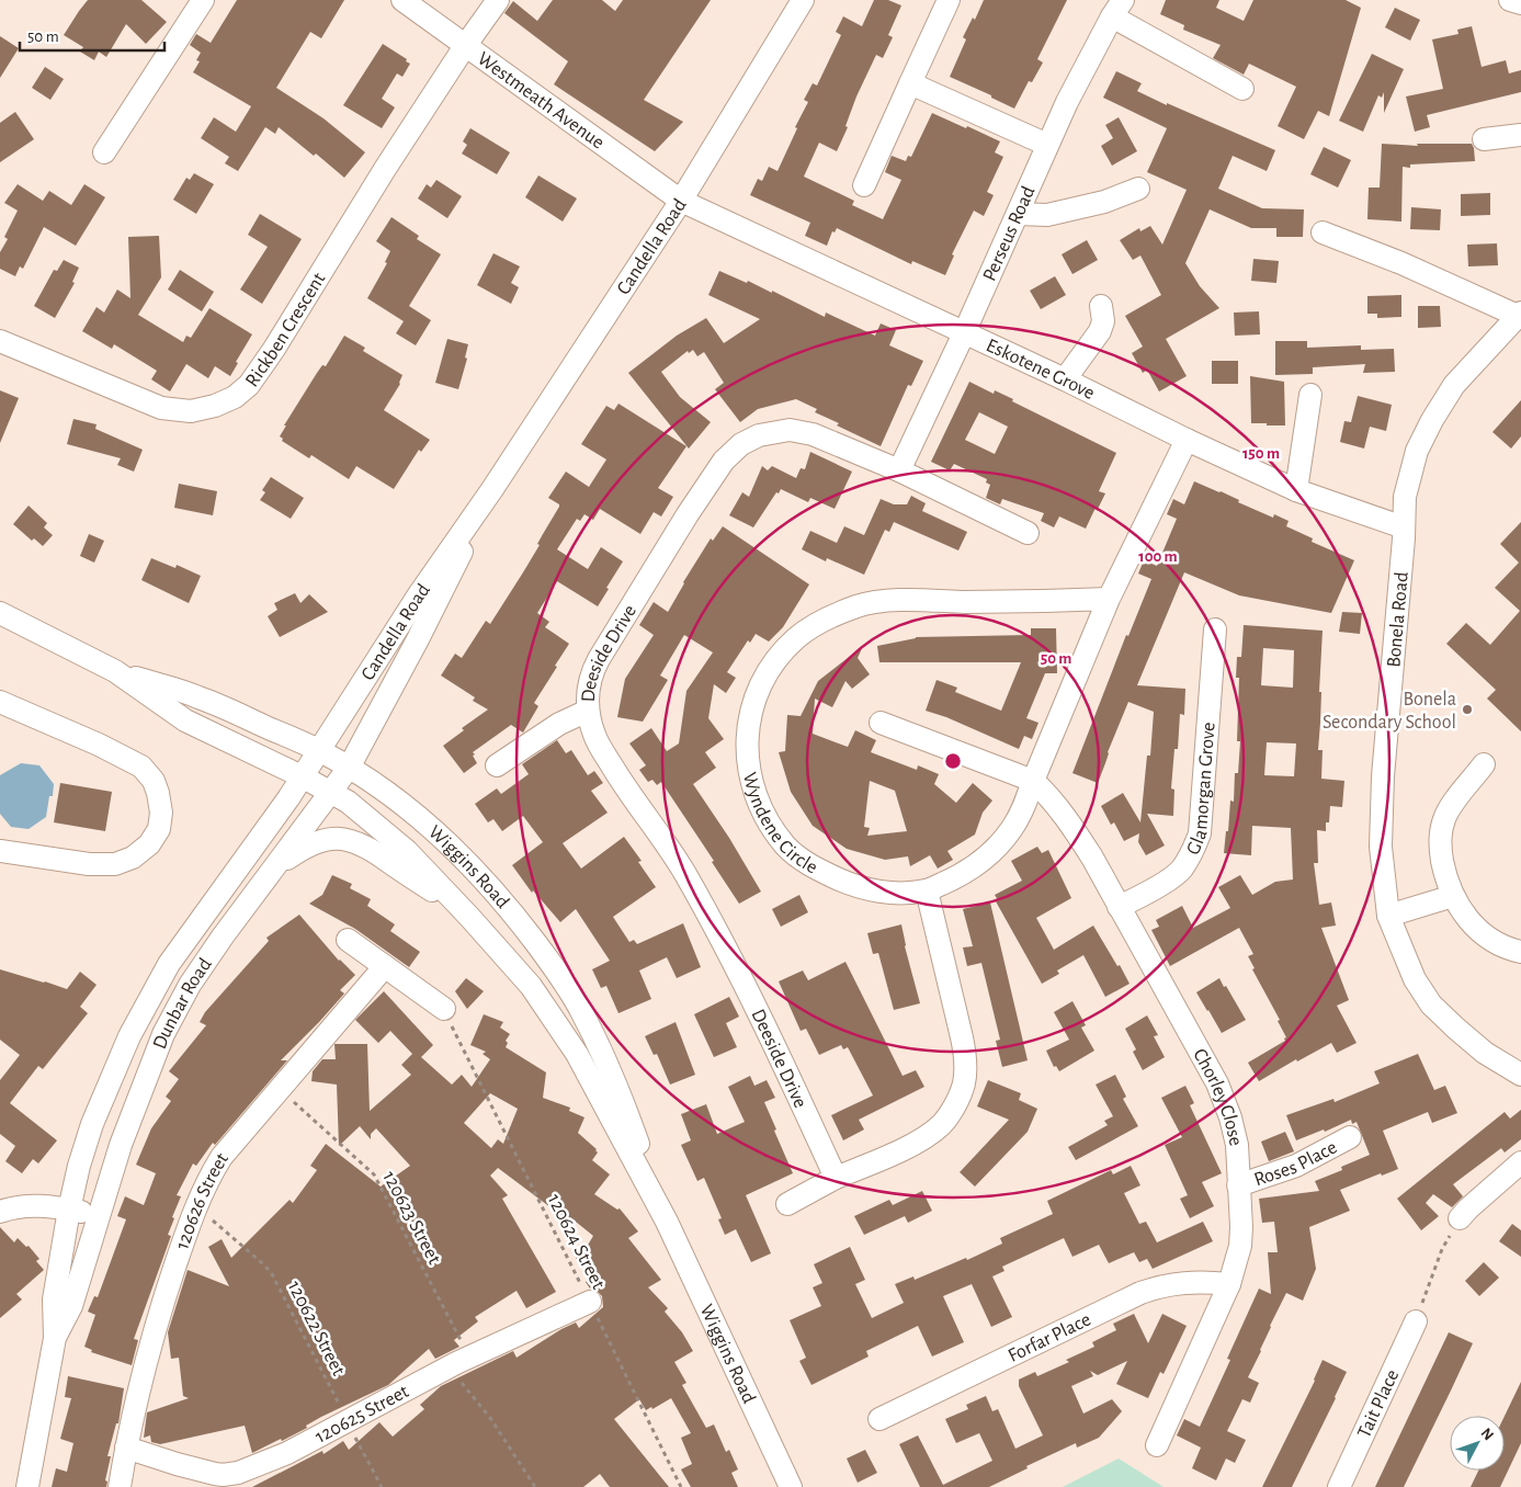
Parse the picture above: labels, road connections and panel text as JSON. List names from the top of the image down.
{
  "streets": {
    "street": [
      "Westmeath Avenue",
      "Perseus Road",
      "Candella Road",
      "Rickben Crescent",
      "Eskotene Grove",
      "Bonela Road",
      "Deeside Drive",
      "Glamorgan Grove",
      "Wyndene Circle",
      "Wiggins Road",
      "Dunbar Road",
      "Chorley Close",
      "Roses Place",
      "120626 Street",
      "Forfar Place",
      "Tait Place",
      "120625 Street"
    ],
    "path": ["120623 Street", "120624 Street", "120622 Street"]
  },
  "crossings": [
    ["Westmeath Avenue", "Candella Road"],
    ["Westmeath Avenue", "Rickben Crescent"],
    ["Westmeath Avenue", "Eskotene Grove"],
    ["Perseus Road", "Eskotene Grove"],
    ["Perseus Road", "Deeside Drive"],
    ["Candella Road", "Eskotene Grove"],
    ["Candella Road", "Wiggins Road"],
    ["Candella Road", "Dunbar Road"],
    ["Eskotene Grove", "Bonela Road"],
    ["Eskotene Grove", "Wyndene Circle"],
    ["Glamorgan Grove", "Chorley Close"],
    ["Wyndene Circle", "Chorley Close"],
    ["Wiggins Road", "Dunbar Road"],
    ["Chorley Close", "Roses Place"],
    ["Chorley Close", "Forfar Place"],
    ["120626 Street", "120623 Street"],
    ["120626 Street", "120622 Street"],
    ["120626 Street", "120625 Street"],
    ["120623 Street", "120625 Street"],
    ["120624 Street", "120625 Street"],
    ["120622 Street", "120625 Street"]
  ],
  "places": ["Bonela Secondary School"],
  "scale_bar": "50 m",
  "north": "top right",
  "rings": ["150 m", "100 m", "50 m"]
}
